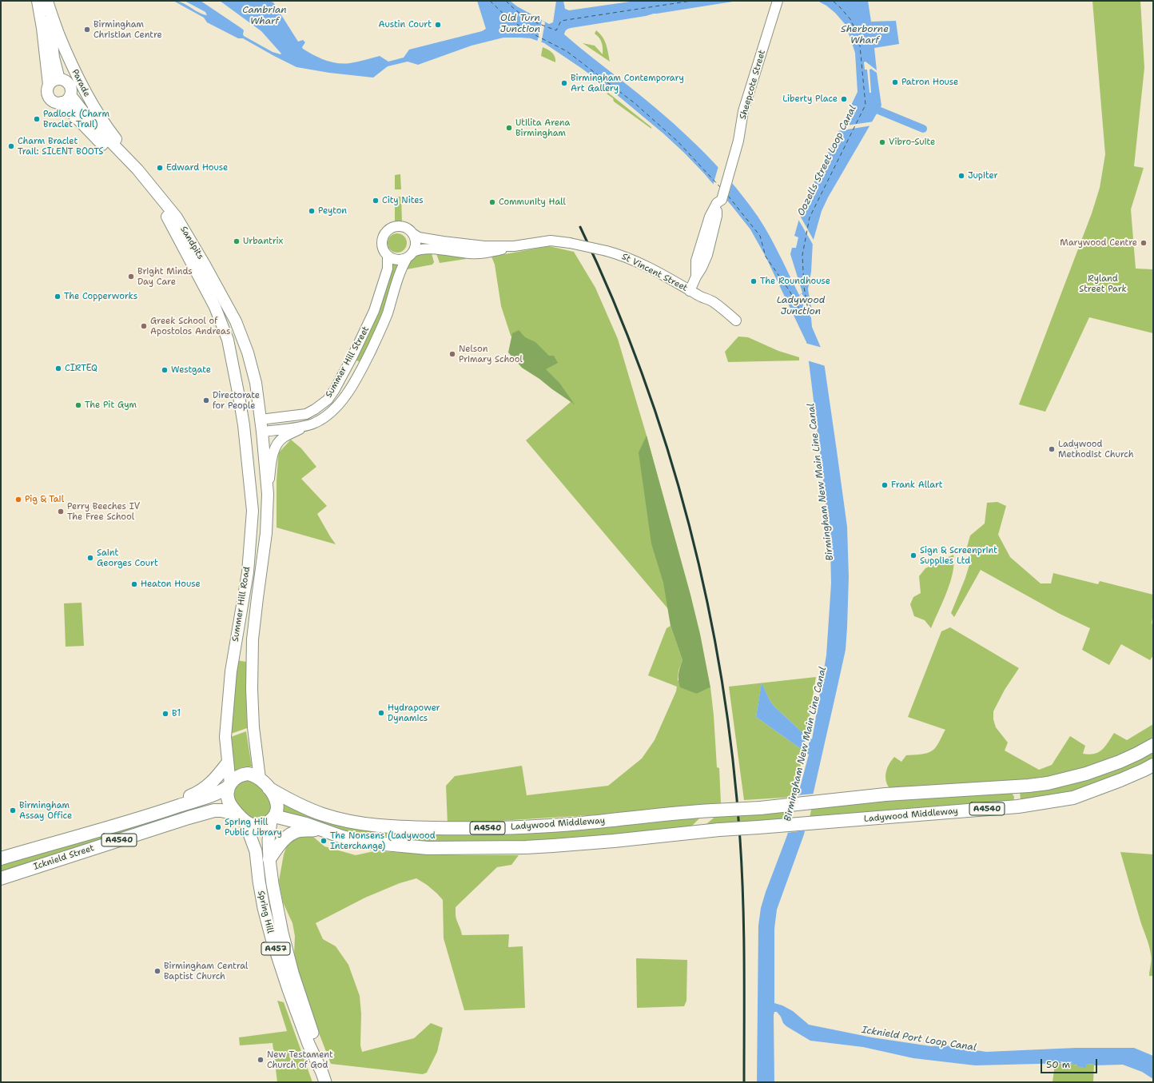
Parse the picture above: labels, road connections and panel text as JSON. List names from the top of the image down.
{
  "streets": {
    "highway": [
      "A4540",
      "Ladywood Middleway",
      "Icknield Street",
      "Spring Hill"
    ],
    "main road": [
      "Parade",
      "Sandpits",
      "Summer Hill Road",
      "A457"
    ],
    "street": ["Sheepcote Street", "St Vincent Street", "Summer Hill Street"]
  },
  "crossings": [
    ["Parade", "Sandpits"],
    ["Sheepcote Street", "St Vincent Street"],
    ["Sandpits", "Summer Hill Street"],
    ["Sandpits", "Summer Hill Road"],
    ["St Vincent Street", "Summer Hill Street"],
    ["Summer Hill Street", "Summer Hill Road"],
    ["Summer Hill Road", "A4540"],
    ["Summer Hill Road", "Ladywood Middleway"],
    ["Summer Hill Road", "Icknield Street"],
    ["Summer Hill Road", "Spring Hill"],
    ["A4540", "Ladywood Middleway"],
    ["A4540", "Icknield Street"],
    ["A4540", "Spring Hill"],
    ["Ladywood Middleway", "Icknield Street"],
    ["Ladywood Middleway", "Spring Hill"],
    ["Icknield Street", "Spring Hill"]
  ],
  "water": [
    "Cambrian Wharf",
    "Old Turn Junction",
    "Sherborne Wharf",
    "Oozells Street Loop Canal",
    "Ladywood Junction",
    "Birmingham New Main Line Canal",
    "Icknield Port Loop Canal"
  ],
  "parks": ["Ryland Street Park"],
  "places": [
    "Austin Court",
    "Birmingham Christian Centre",
    "Patron House",
    "Birmingham Contemporary Art Gallery",
    "Liberty Place",
    "Padlock (Charm Braclet Trail)",
    "Utilita Arena Birmingham",
    "Vibro-Suite",
    "Charm Braclet Trail: SILENT BOOTS",
    "Edward House",
    "Jupiter",
    "City Nites",
    "Community Hall",
    "Peyton",
    "Urbantrix",
    "Marywood Centre",
    "Bright Minds Day Care",
    "The Roundhouse",
    "The Copperworks",
    "Greek School of Apostolos Andreas",
    "Nelson Primary School",
    "CIRTEQ",
    "Westgate",
    "Directorate for People",
    "The Pit Gym",
    "Ladywood Methodist Church",
    "Frank Allart",
    "Pig & Tail",
    "Perry Beeches IV The Free School",
    "Sign & Screenprint Supplies Ltd",
    "Saint Georges Court",
    "Heaton House",
    "Hydrapower Dynamics",
    "B1",
    "Birmingham Assay Office",
    "Spring Hill Public Library",
    "The Nonsens (Ladywood Interchange)",
    "Birmingham Central Baptist Church",
    "New Testament Church of God"
  ],
  "scale_bar": "50 m"
}
